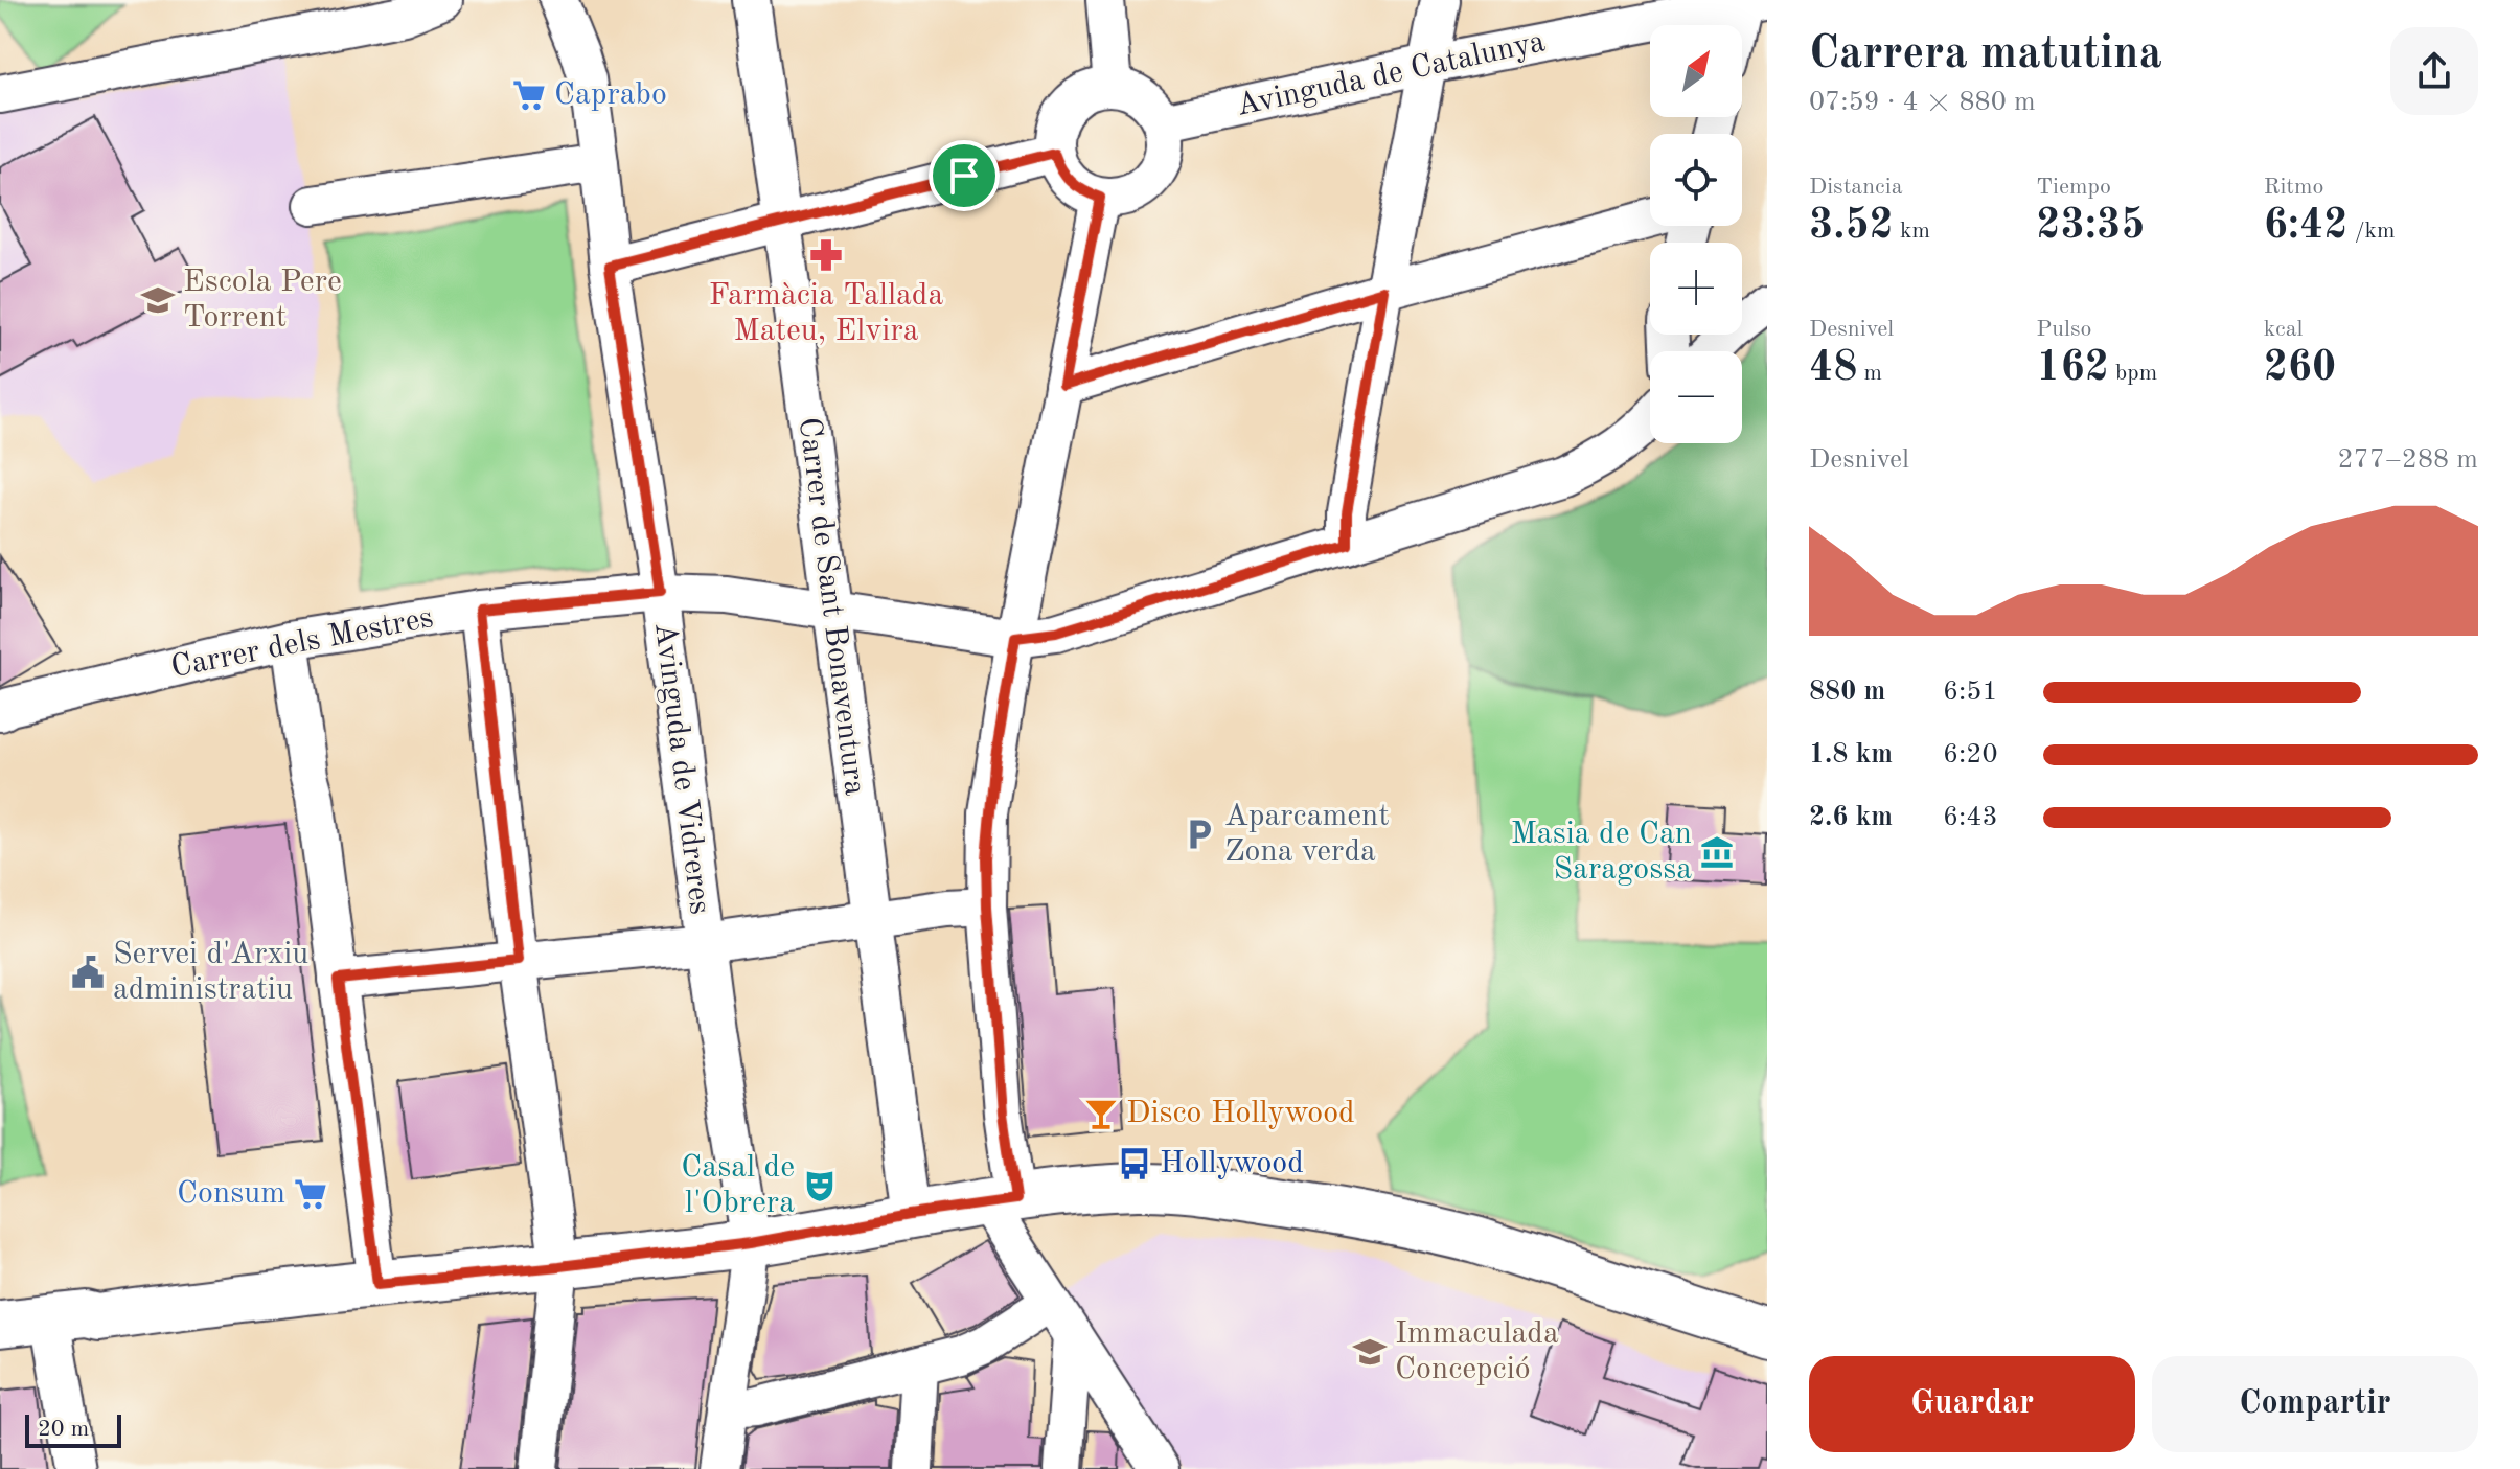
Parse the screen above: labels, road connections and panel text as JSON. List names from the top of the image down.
{
  "streets": {
    "street": [
      "Avinguda de Catalunya",
      "Carrer de Sant Bonaventura",
      "Carrer dels Mestres",
      "Avinguda de Vidreres"
    ]
  },
  "crossings": [
    ["Carrer de Sant Bonaventura", "Carrer dels Mestres"],
    ["Carrer dels Mestres", "Avinguda de Vidreres"]
  ],
  "places": {
    "supermarket": ["Caprabo", "Consum"],
    "pharmacy": ["Farmàcia Tallada Mateu, Elvira"],
    "school or university": ["Escola Pere Torrent", "Immaculada Concepció"],
    "parking": ["Aparcament Zona verda"],
    "museum": ["Masia de Can Saragossa"],
    "public building": ["Servei d'Arxiu administratiu"],
    "bar": ["Disco Hollywood"],
    "bus stop": ["Hollywood"],
    "theatre": ["Casal de l'Obrera"]
  },
  "scale_bar": "20 m",
  "north": "top right",
  "page": {
    "heading": ["Carrera matutina", "07:59 · 4 × 880 m"],
    "map_buttons": ["+", "−"],
    "stats": [
      ["Distancia", "3.52 km"],
      ["Tiempo", "23:35"],
      ["Ritmo", "6:42 /km"],
      ["Desnivel", "48 m"],
      ["Pulso", "162 bpm"],
      ["kcal", "260"]
    ],
    "chart": ["Desnivel", "277–288 m"],
    "list": [
      {
        "name": "880 m",
        "note": "6:51"
      },
      {
        "name": "1.8 km",
        "note": "6:20"
      },
      {
        "name": "2.6 km",
        "note": "6:43"
      }
    ],
    "buttons": ["Guardar", "Compartir"],
    "scale": "20 m"
  }
}
